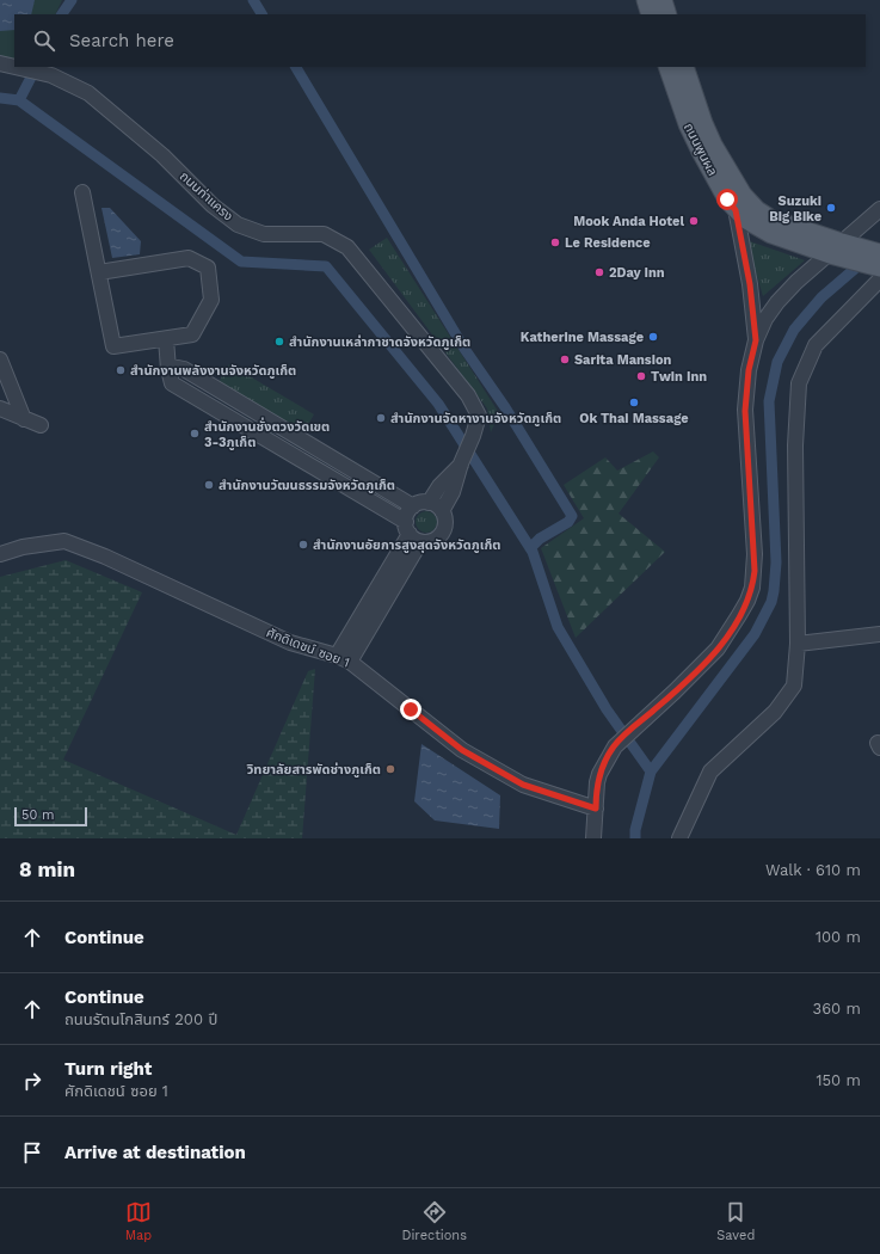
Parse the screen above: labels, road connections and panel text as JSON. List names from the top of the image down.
{
  "streets": {
    "main road": ["ถนนพูนผล"],
    "street": ["ถนนท่าแครง", "ศักดิเดชน์ ซอย 1"]
  },
  "places": [
    "Suzuki Big Bike",
    "Mook Anda Hotel",
    "Le Residence",
    "2Day Inn",
    "Katherine Massage",
    "สำนักงานเหล่ากาชาดจังหวัดภูเก็ต",
    "Sarita Mansion",
    "สำนักงานพลังงานจังหวัดภูเก็ต",
    "Twin Inn",
    "Ok Thai Massage",
    "สำนักงานจัดหางานจังหวัดภูเก็ต",
    "สำนักงานชั่งตวงวัดเขต 3-3ภูเก็ต",
    "สำนักงานวัฒนธรรมจังหวัดภูเก็ต",
    "สำนักงานอัยการสูงสุดจังหวัดภูเก็ต",
    "วิทยาลัยสารพัดช่างภูเก็ต"
  ],
  "scale_bar": "50 m",
  "page": {
    "search": "Search here",
    "scale": "50 m",
    "heading": ["8 min", "Walk · 610 m"],
    "list": [
      ["Continue", "100 m"],
      ["Continue", "ถนนรัตนโกสินทร์ 200 ปี", "360 m"],
      ["Turn right", "ศักดิเดชน์ ซอย 1", "150 m"],
      "Arrive at destination"
    ],
    "nav": ["Map", "Directions", "Saved"]
  }
}
